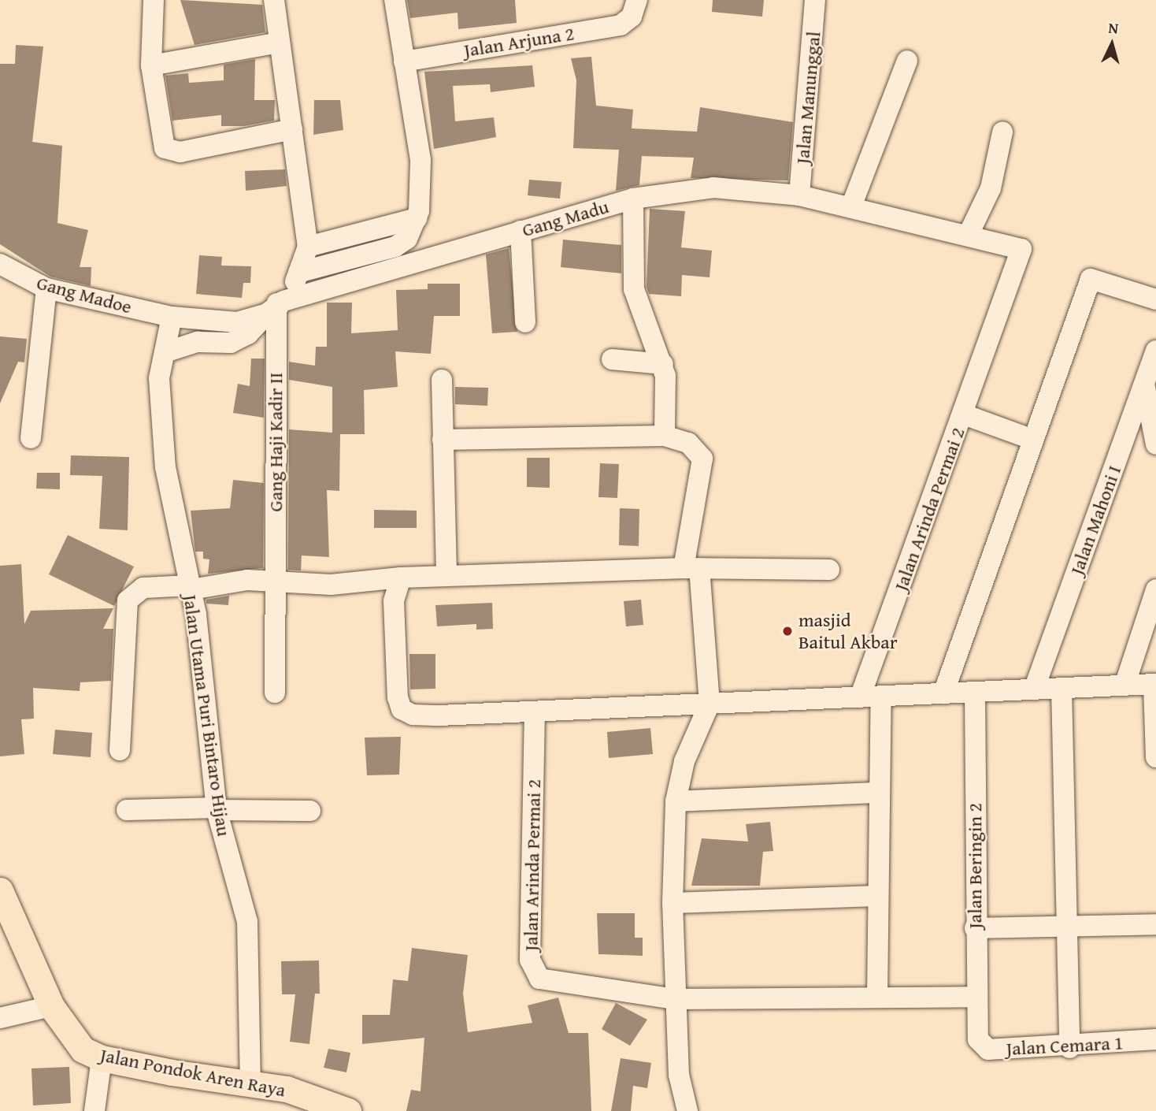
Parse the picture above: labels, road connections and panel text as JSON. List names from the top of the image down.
{
  "streets": {
    "main road": ["Jalan Pondok Aren Raya"],
    "street": [
      "Jalan Arjuna 2",
      "Jalan Manunggal",
      "Gang Madu",
      "Gang Madoe",
      "Gang Haji Kadir II",
      "Jalan Arinda Permai 2",
      "Jalan Mahoni I",
      "Jalan Utama Puri Bintaro Hijau",
      "Jalan Beringin 2",
      "Jalan Cemara 1"
    ]
  },
  "crossings": [
    ["Jalan Manunggal", "Gang Madu"],
    ["Gang Madu", "Gang Madoe"],
    ["Gang Madu", "Gang Haji Kadir II"],
    ["Gang Madu", "Jalan Arinda Permai 2"],
    ["Gang Madu", "Jalan Utama Puri Bintaro Hijau"],
    ["Gang Madoe", "Jalan Utama Puri Bintaro Hijau"],
    ["Jalan Arinda Permai 2", "Jalan Beringin 2"],
    ["Jalan Utama Puri Bintaro Hijau", "Jalan Pondok Aren Raya"],
    ["Jalan Beringin 2", "Jalan Cemara 1"]
  ],
  "places": ["masjid Baitul Akbar"],
  "north": "top"
}
